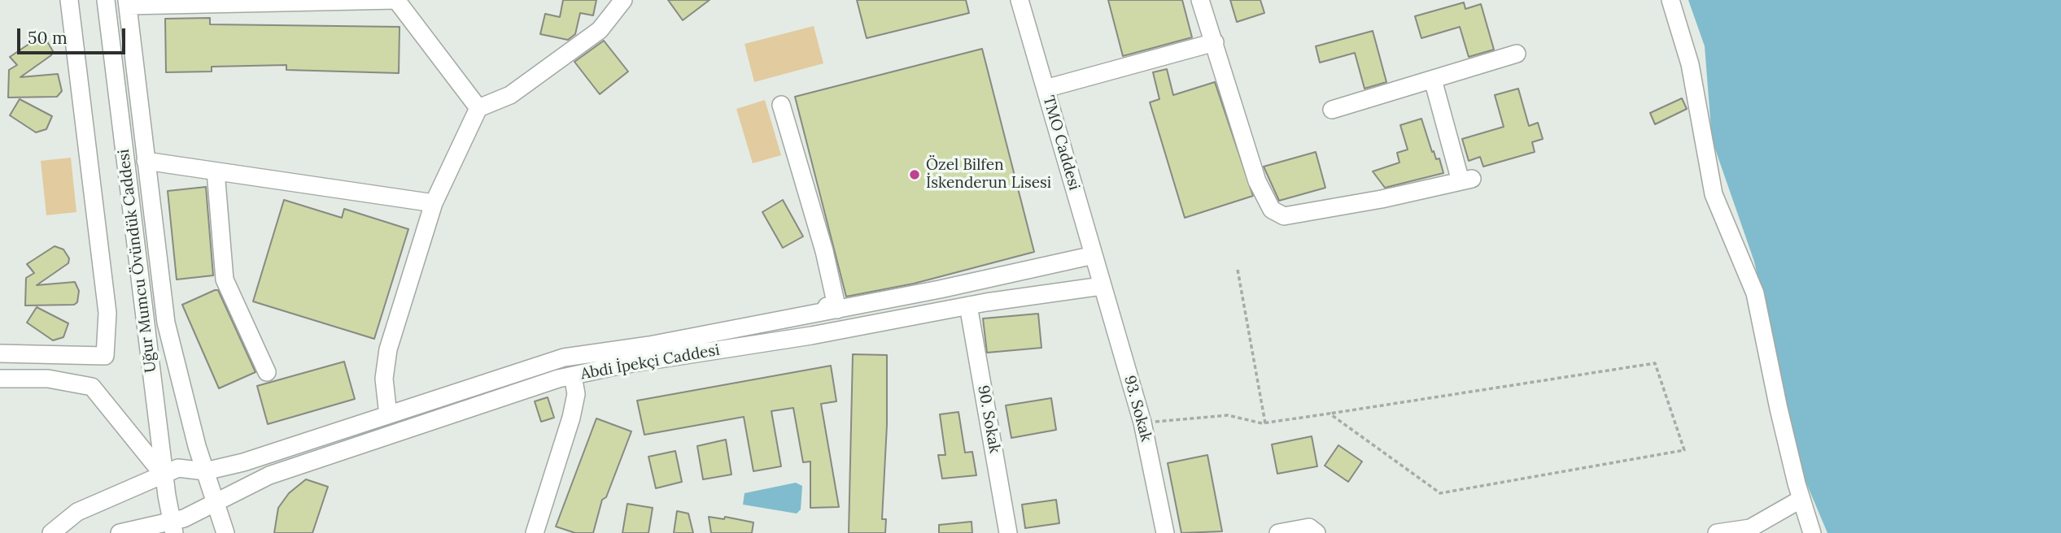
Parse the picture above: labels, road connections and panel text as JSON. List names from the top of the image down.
{
  "streets": {
    "street": [
      "TMO Caddesi",
      "Uğur Mumcu Övündük Caddesi",
      "Abdi İpekçi Caddesi",
      "93. Sokak",
      "90. Sokak"
    ]
  },
  "crossings": [
    ["TMO Caddesi", "Abdi İpekçi Caddesi"],
    ["TMO Caddesi", "93. Sokak"],
    ["Uğur Mumcu Övündük Caddesi", "Abdi İpekçi Caddesi"],
    ["Abdi İpekçi Caddesi", "93. Sokak"],
    ["Abdi İpekçi Caddesi", "90. Sokak"]
  ],
  "places": ["Özel Bilfen İskenderun Lisesi"],
  "scale_bar": "50 m"
}
